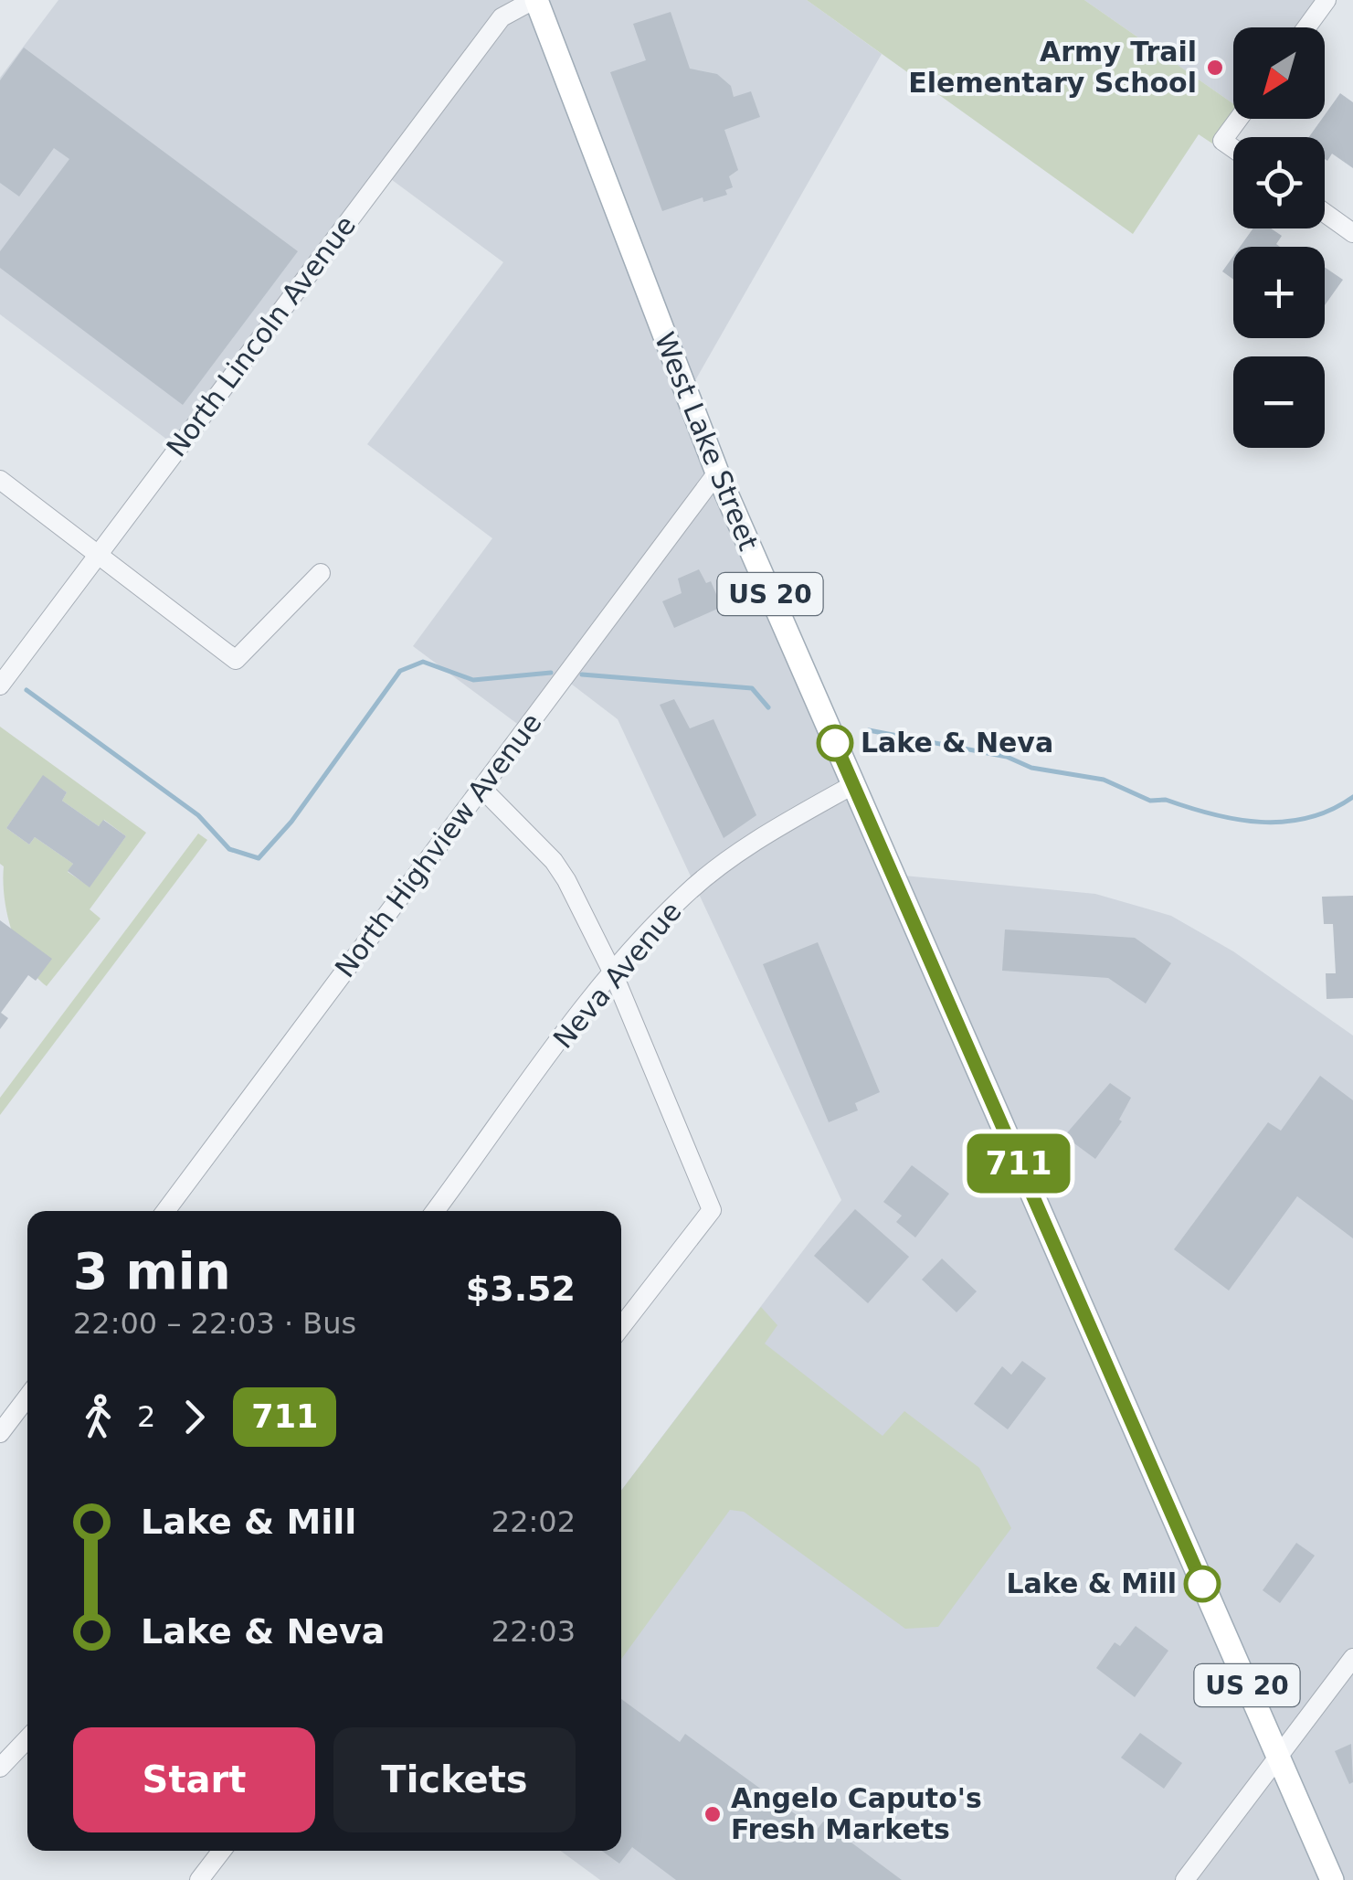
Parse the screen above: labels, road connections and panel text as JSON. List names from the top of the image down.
{
  "streets": {
    "main road": ["West Lake Street", "US 20"],
    "street": ["North Lincoln Avenue", "North Highview Avenue", "Neva Avenue"]
  },
  "crossings": [
    ["North Lincoln Avenue", "West Lake Street"],
    ["West Lake Street", "North Highview Avenue"],
    ["West Lake Street", "Neva Avenue"]
  ],
  "places": [
    "Army Trail Elementary School",
    "Lake & Neva",
    "Lake & Mill",
    "Angelo Caputo's Fresh Markets"
  ],
  "lines": ["bus line 711"],
  "north": "bottom left",
  "page": {
    "on_map": "711",
    "map_buttons": ["+", "−"],
    "heading": ["3 min", "22:00 – 22:03 · Bus", "$3.52"],
    "legs": ["2", "711"],
    "list": [
      {
        "name": "Lake & Mill",
        "value": "22:02"
      },
      {
        "name": "Lake & Neva",
        "value": "22:03"
      }
    ],
    "buttons": ["Start", "Tickets"]
  }
}
